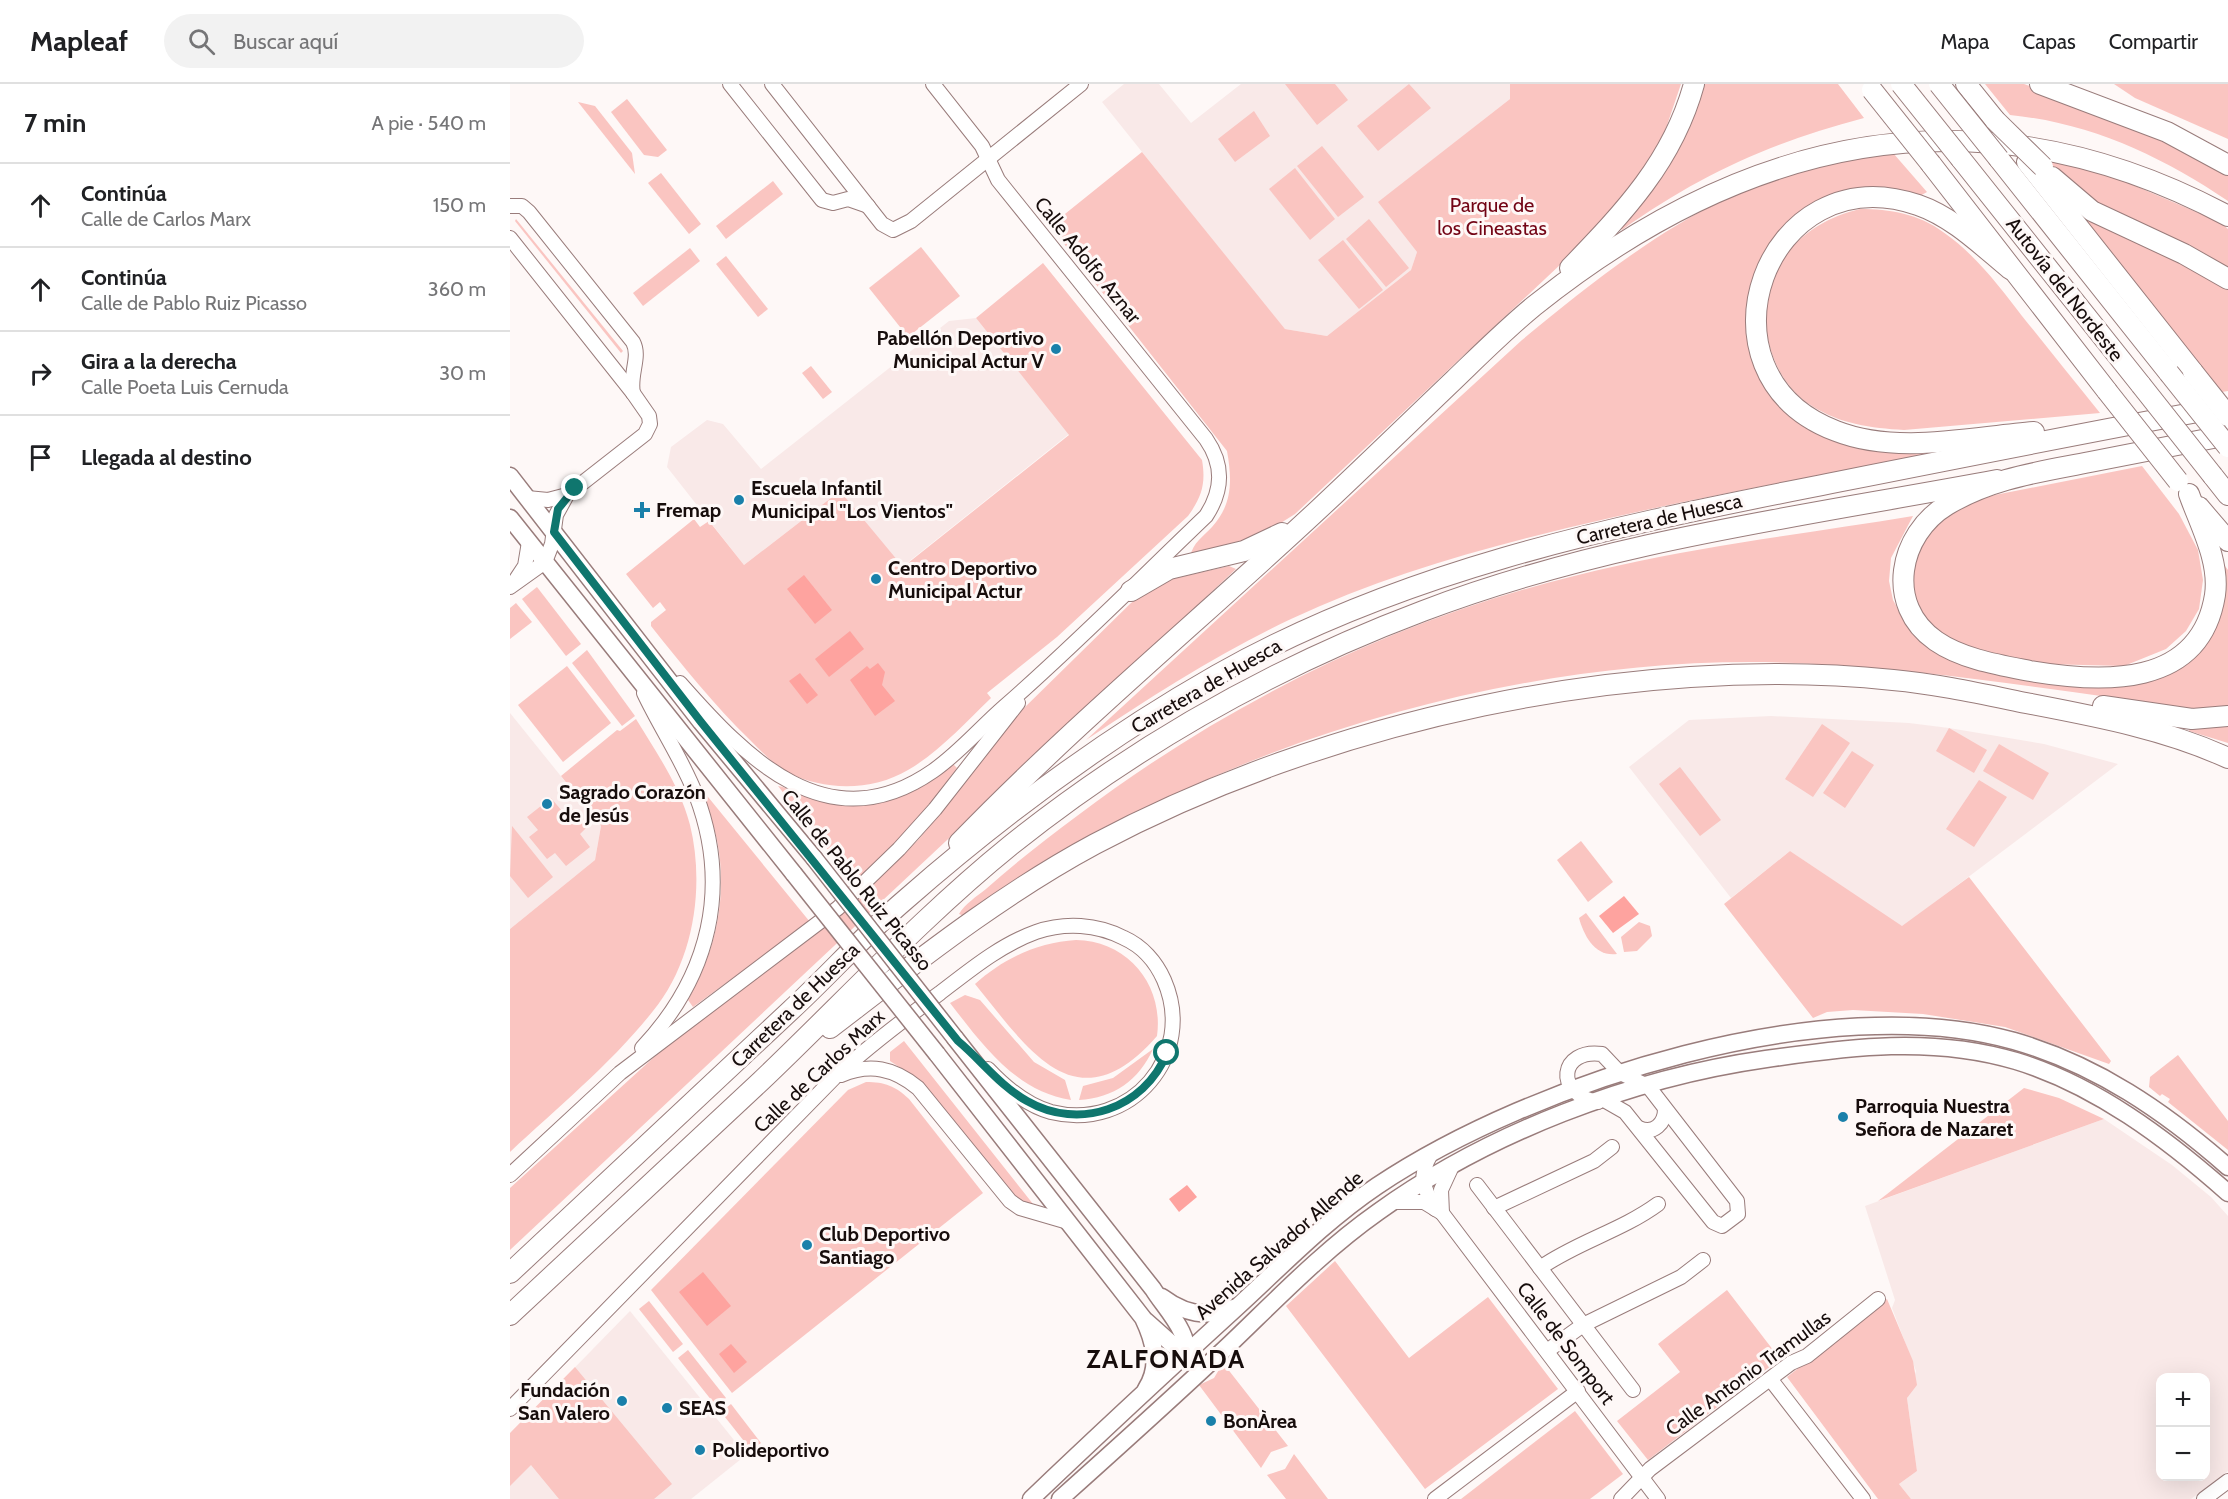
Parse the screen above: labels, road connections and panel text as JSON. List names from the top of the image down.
{
  "streets": {
    "highway": ["Autovía del Nordeste", "Carretera de Huesca"],
    "main road": ["Calle de Pablo Ruiz Picasso", "Avenida Salvador Allende"],
    "street": [
      "Calle Adolfo Aznar",
      "Calle de Carlos Marx",
      "Calle de Somport",
      "Calle Antonio Tramullas"
    ]
  },
  "crossings": [
    ["Calle de Pablo Ruiz Picasso", "Calle de Carlos Marx"],
    ["Calle de Pablo Ruiz Picasso", "Avenida Salvador Allende"],
    ["Calle de Somport", "Calle Antonio Tramullas"]
  ],
  "districts": ["ZALFONADA"],
  "parks": ["Parque de los Cineastas"],
  "places": {
    "other": [
      "Pabellón Deportivo Municipal Actur V",
      "Escuela Infantil Municipal \"Los Vientos\"",
      "Centro Deportivo Municipal Actur",
      "Sagrado Corazón de Jesús",
      "Parroquia Nuestra Señora de Nazaret",
      "Club Deportivo Santiago",
      "Fundación San Valero",
      "SEAS",
      "BonÀrea",
      "Polideportivo"
    ],
    "health": ["Fremap"]
  },
  "page": {
    "header": "Mapleaf",
    "search": "Buscar aquí",
    "nav": ["Mapa", "Capas", "Compartir"],
    "heading": ["7 min", "A pie · 540 m"],
    "list": [
      ["Continúa", "Calle de Carlos Marx", "150 m"],
      ["Continúa", "Calle de Pablo Ruiz Picasso", "360 m"],
      ["Gira a la derecha", "Calle Poeta Luis Cernuda", "30 m"],
      "Llegada al destino"
    ],
    "map_buttons": ["+", "−"]
  }
}
